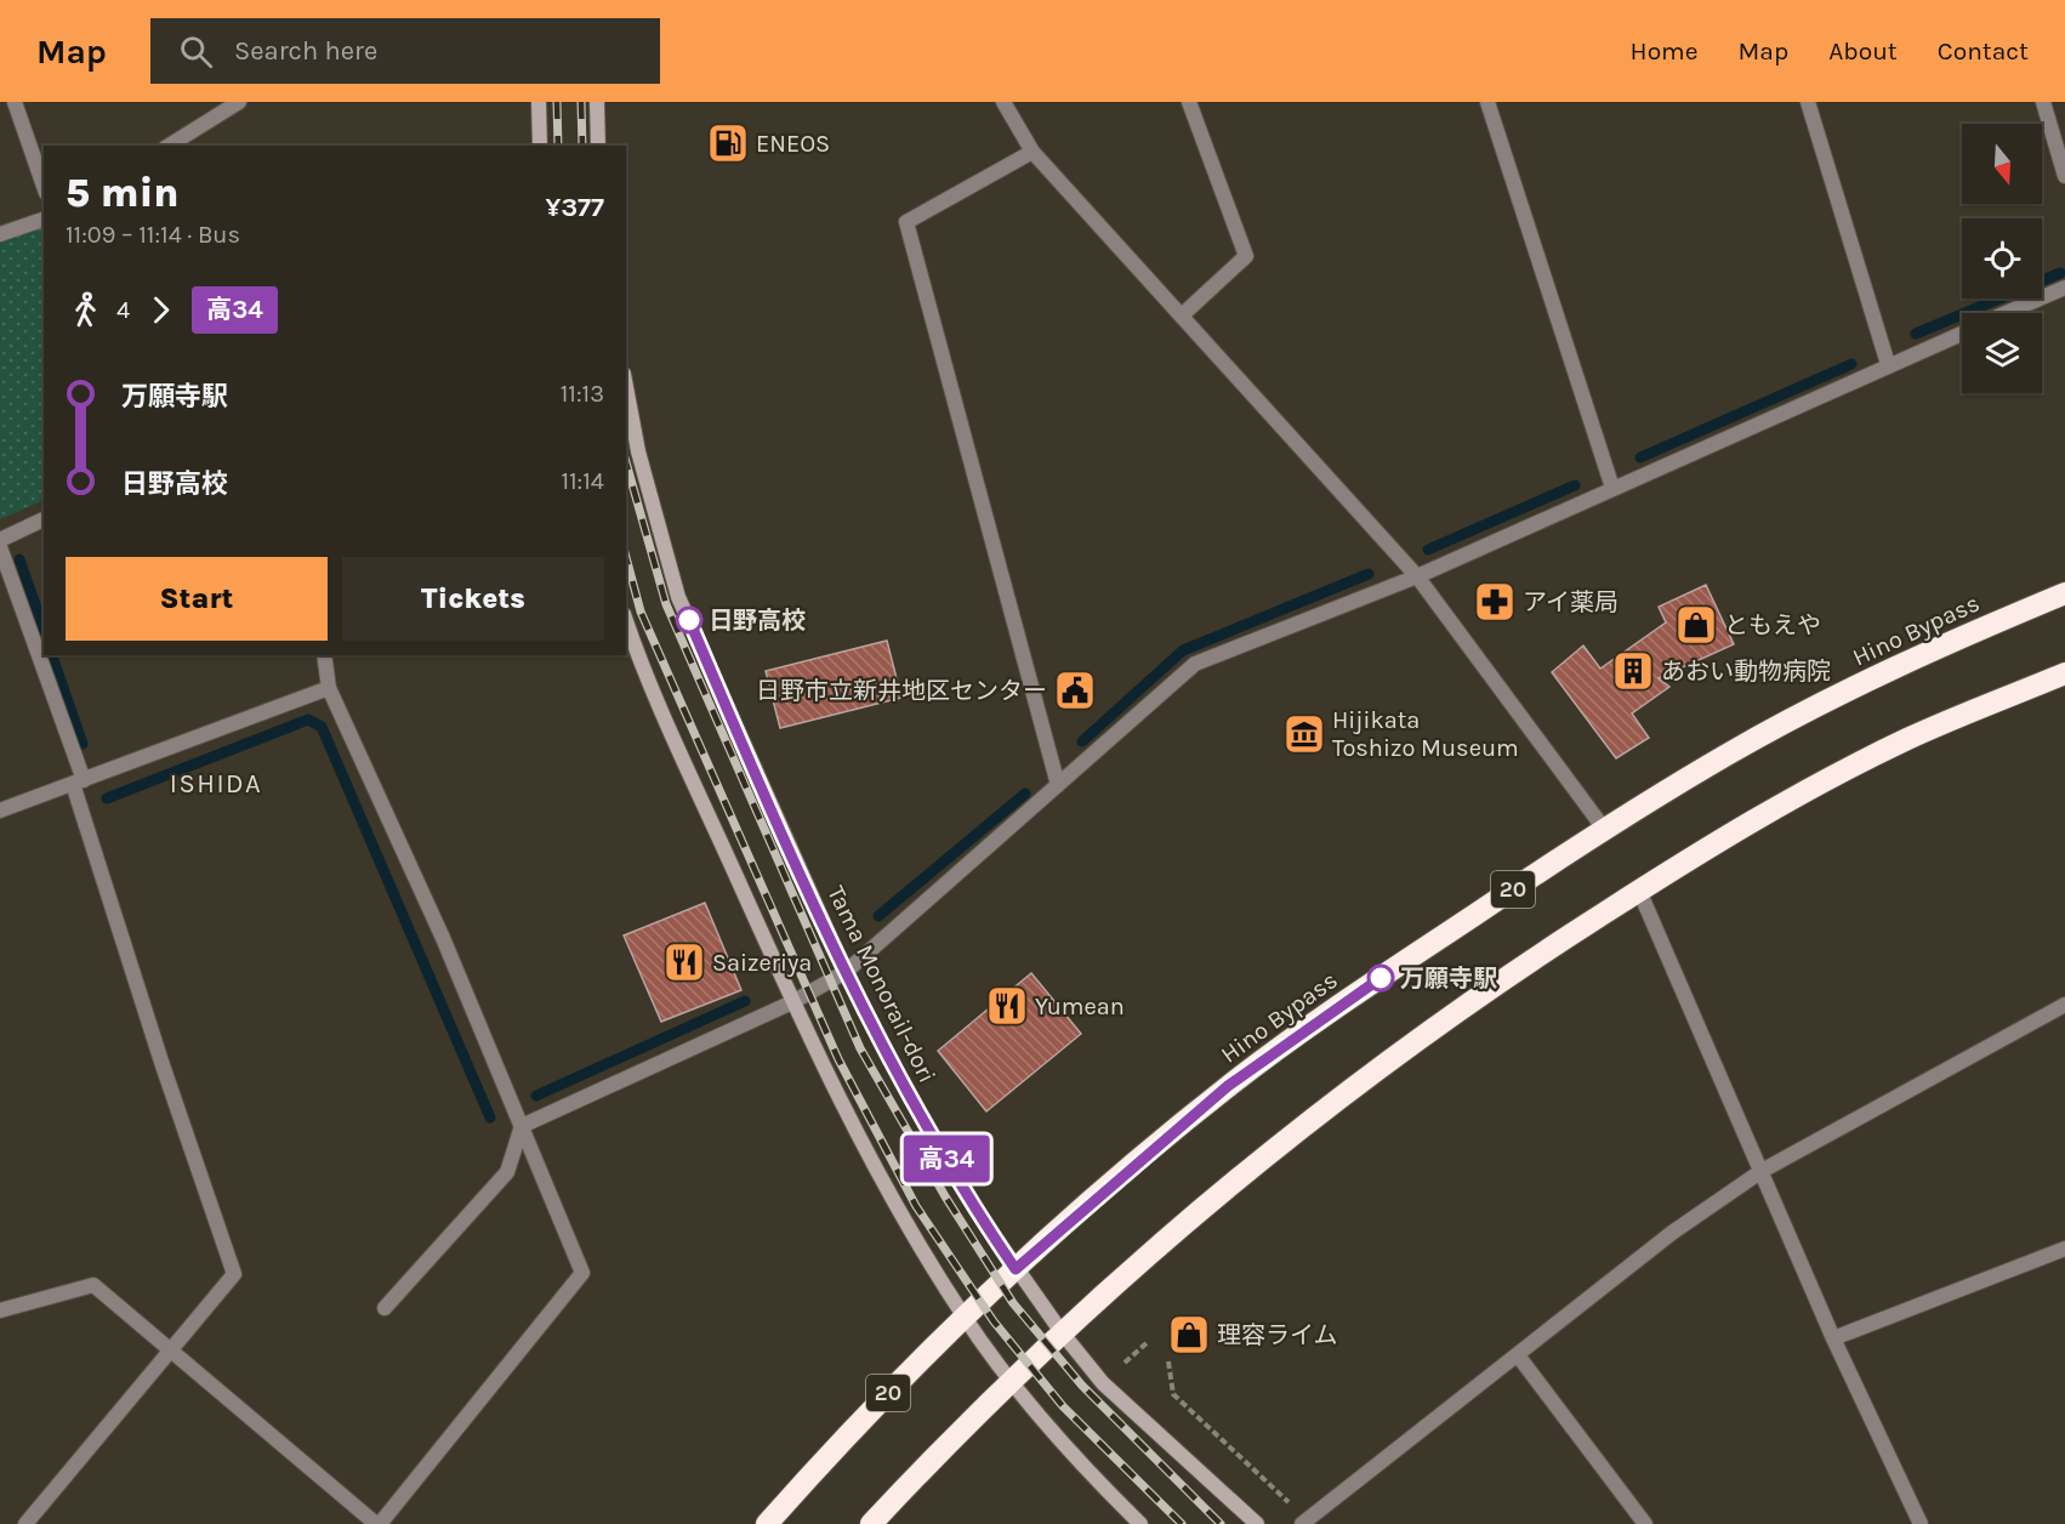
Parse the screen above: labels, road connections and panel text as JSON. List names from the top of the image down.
{
  "streets": {
    "highway": ["Hino Bypass", "20"],
    "main road": ["Tama Monorail-dori"]
  },
  "crossings": [
    ["Hino Bypass", "Tama Monorail-dori"]
  ],
  "districts": ["ISHIDA"],
  "places": {
    "fuel station": ["ENEOS"],
    "pharmacy": ["アイ薬局"],
    "other": ["日野高校", "万願寺駅"],
    "shop": ["ともえや", "理容ライム"],
    "building": ["あおい動物病院"],
    "public building": ["日野市立新井地区センター"],
    "museum": ["Hijikata Toshizo Museum"],
    "restaurant": ["Saizeriya", "Yumean"]
  },
  "lines": ["bus line 高34"],
  "north": "bottom",
  "page": {
    "header": "Map",
    "search": "Search here",
    "nav": [
      "Home",
      "Map",
      "About",
      "Contact"
    ],
    "on_map": "高34",
    "heading": ["5 min", "11:09 – 11:14 · Bus", "¥377"],
    "legs": ["4", "高34"],
    "list": [
      {
        "name": "万願寺駅",
        "value": "11:13"
      },
      {
        "name": "日野高校",
        "value": "11:14"
      }
    ],
    "buttons": ["Start", "Tickets"]
  }
}
